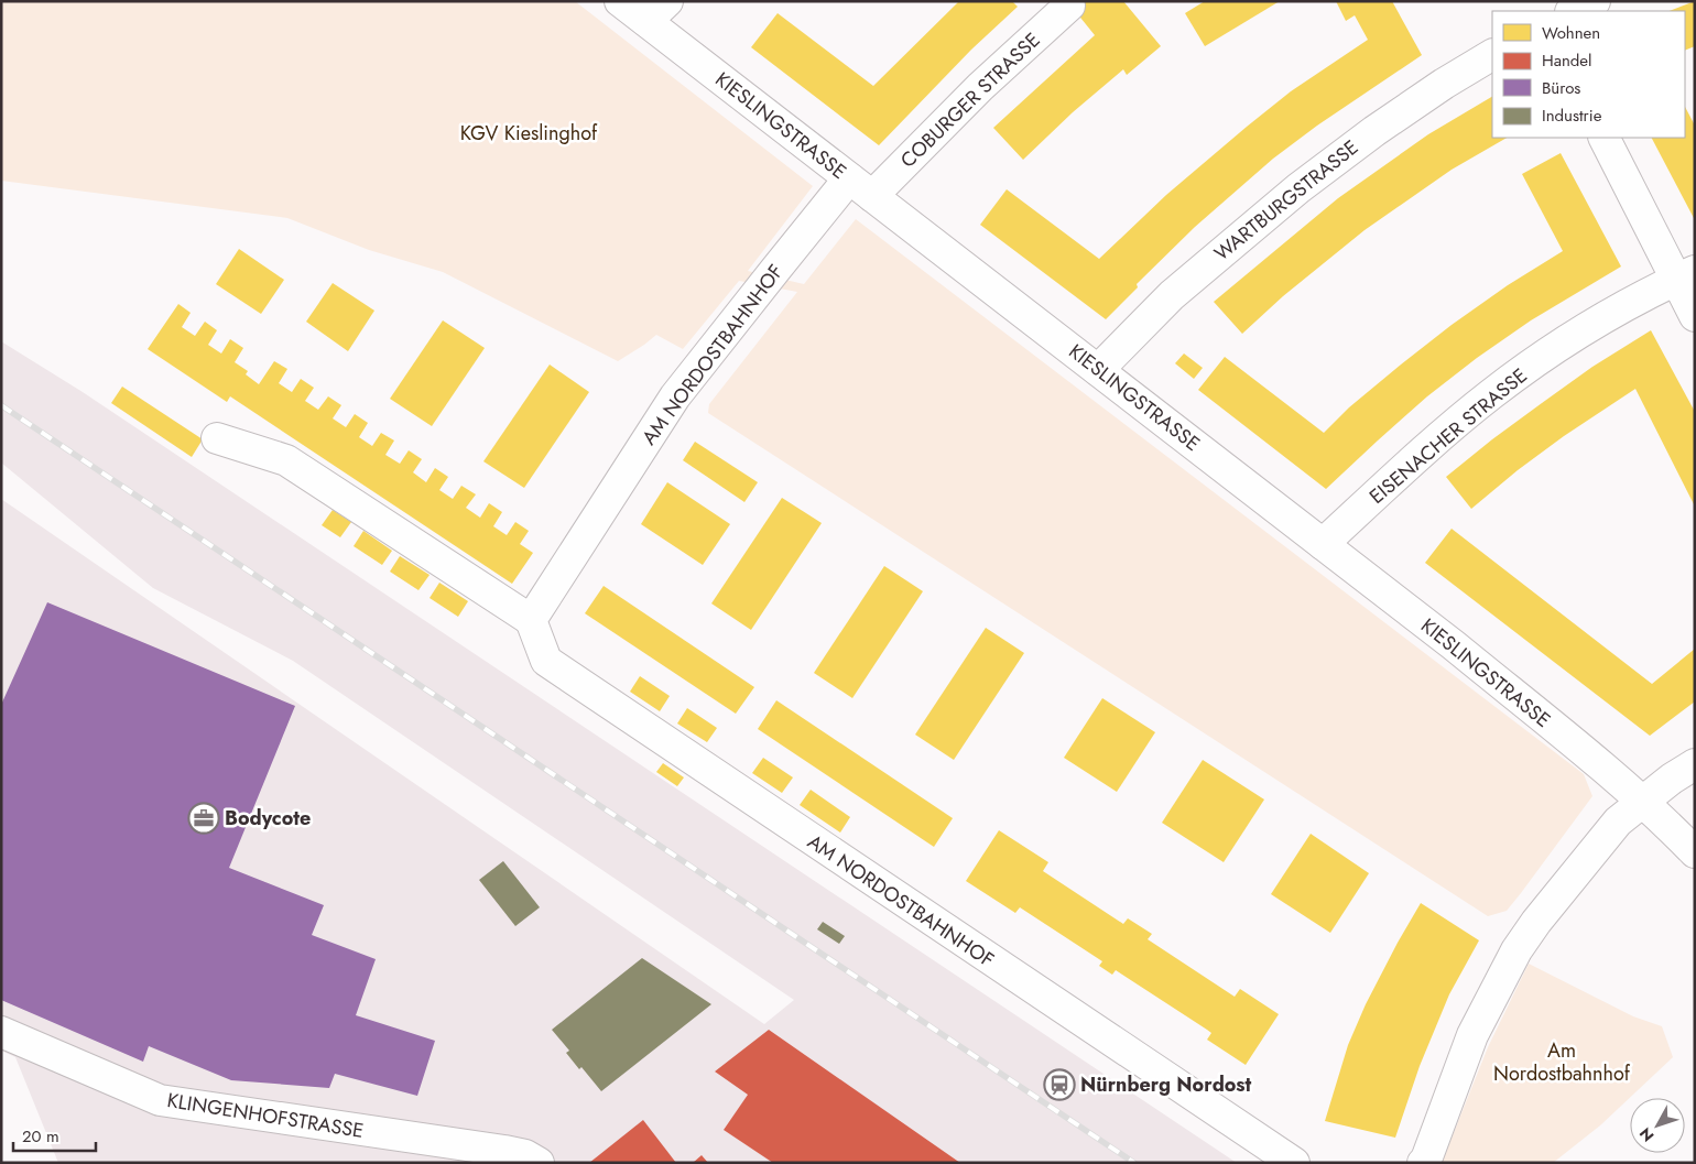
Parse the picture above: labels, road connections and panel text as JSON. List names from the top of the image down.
{
  "streets": {
    "street": [
      "COBURGER STRASSE",
      "KIESLINGSTRASSE",
      "WARTBURGSTRASSE",
      "AM NORDOSTBAHNHOF",
      "EISENACHER STRASSE",
      "KLINGENHOFSTRASSE"
    ]
  },
  "crossings": [
    ["COBURGER STRASSE", "KIESLINGSTRASSE"],
    ["COBURGER STRASSE", "AM NORDOSTBAHNHOF"],
    ["KIESLINGSTRASSE", "WARTBURGSTRASSE"],
    ["KIESLINGSTRASSE", "AM NORDOSTBAHNHOF"],
    ["KIESLINGSTRASSE", "EISENACHER STRASSE"]
  ],
  "parks": ["KGV Kieslinghof", "Am Nordostbahnhof"],
  "places": {
    "office": ["Bodycote"],
    "station": ["Nürnberg Nordost"]
  },
  "legend": [
    "Wohnen",
    "Handel",
    "Büros",
    "Industrie"
  ],
  "scale_bar": "20 m",
  "north": "bottom left"
}
